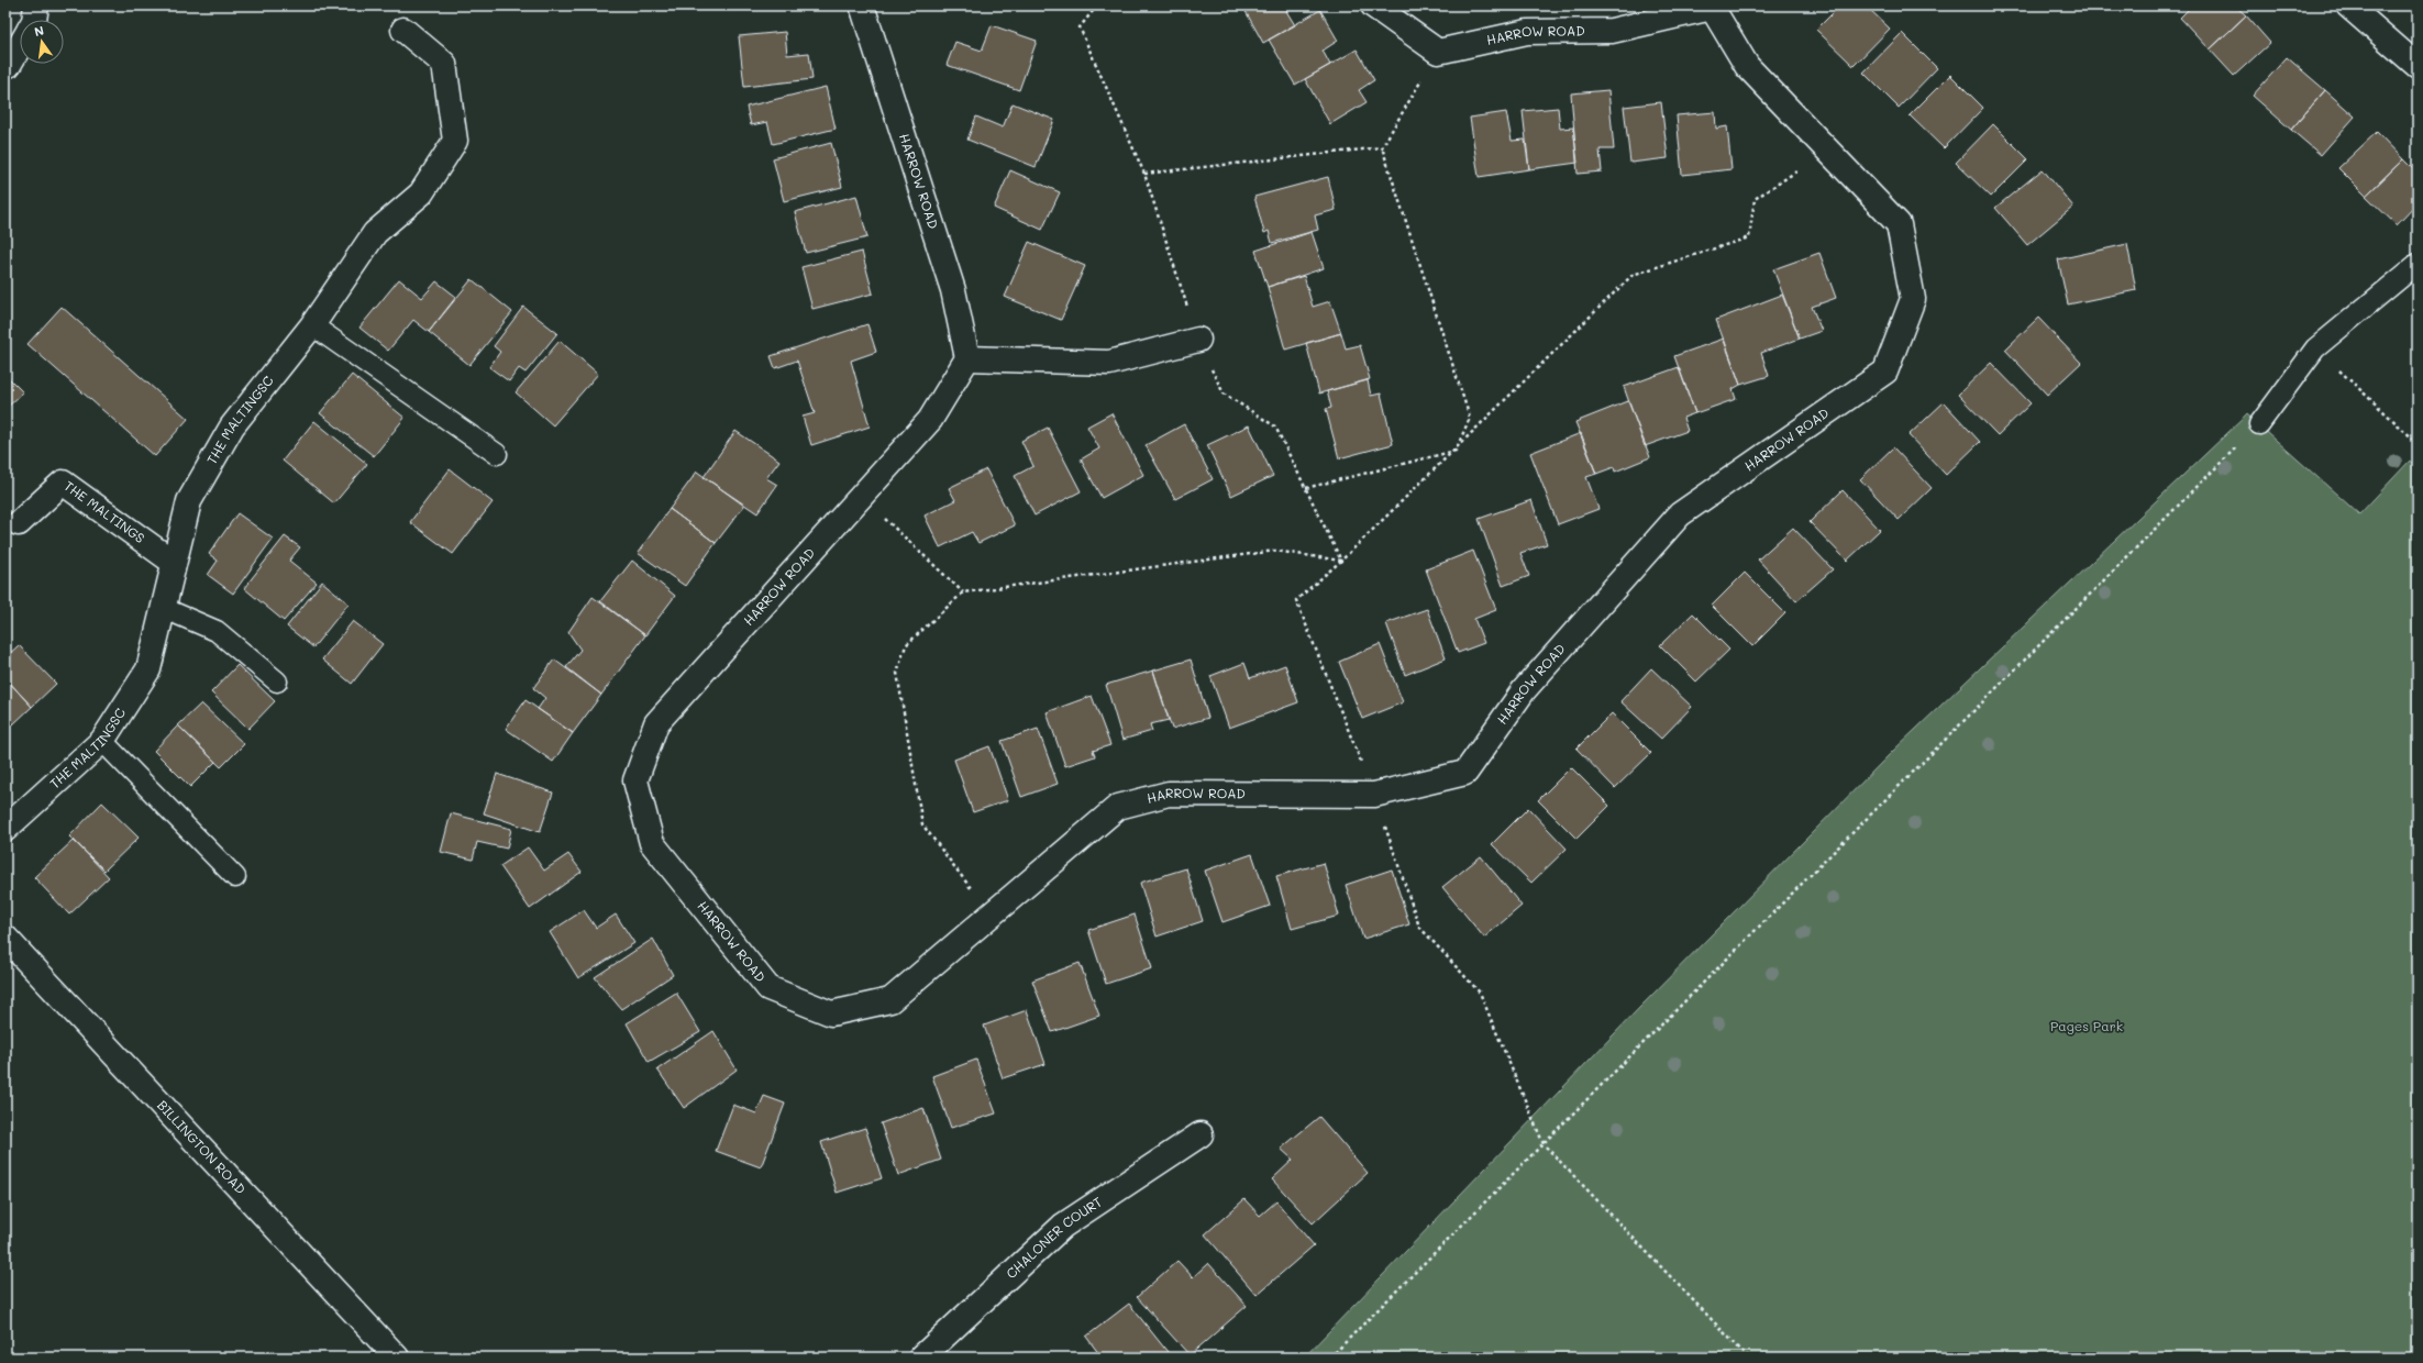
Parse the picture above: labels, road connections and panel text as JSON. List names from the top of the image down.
{
  "streets": {
    "street": [
      "HARROW ROAD",
      "THE MALTINGSC",
      "THE MALTINGS",
      "BILLINGTON ROAD",
      "CHALONER COURT"
    ]
  },
  "crossings": [
    ["THE MALTINGSC", "THE MALTINGS"]
  ],
  "parks": ["Pages Park"],
  "north": "top"
}
